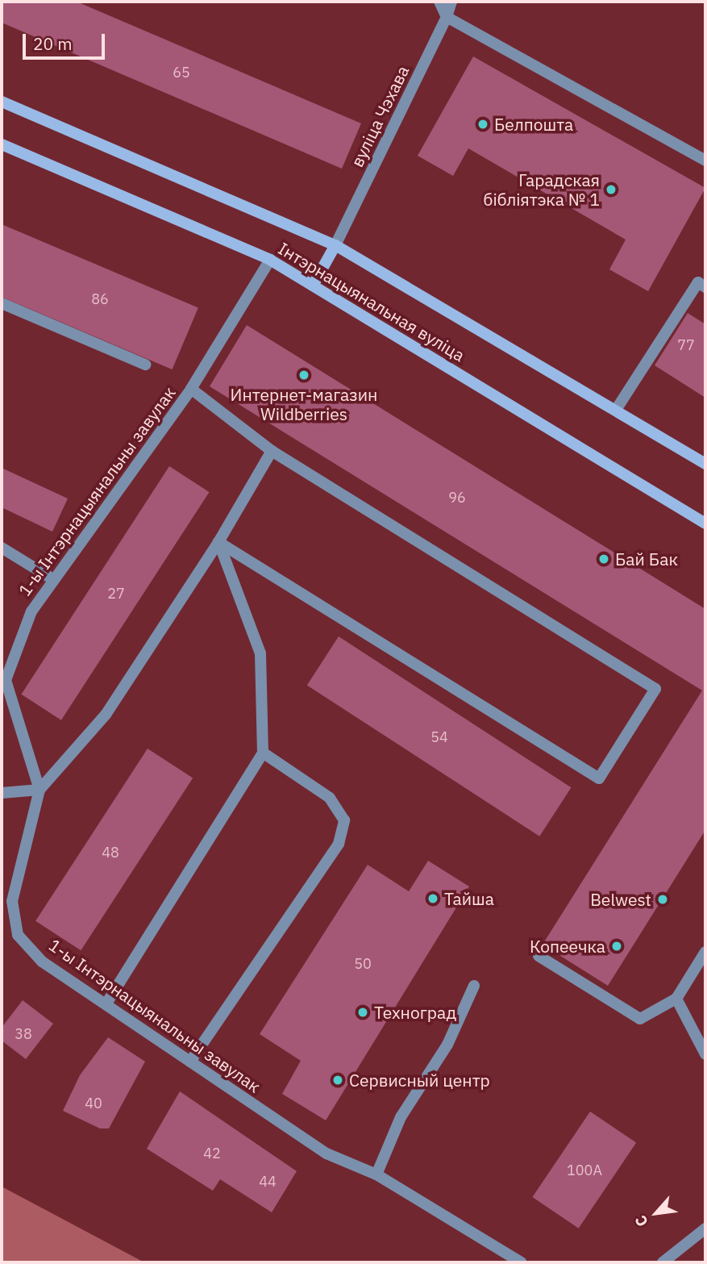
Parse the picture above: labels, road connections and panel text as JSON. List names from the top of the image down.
{
  "streets": {
    "main road": ["Інтэрнацыянальная вуліца"],
    "street": ["вуліца Чэхава", "1-ы Інтэрнацыянальны завулак"]
  },
  "crossings": [
    ["вуліца Чэхава", "Інтэрнацыянальная вуліца"],
    ["Інтэрнацыянальная вуліца", "1-ы Інтэрнацыянальны завулак"]
  ],
  "places": [
    "Белпошта",
    "Гарадская бібліятэка № 1",
    "Интернет-магазин Wildberries",
    "Бай Бак",
    "Тайша",
    "Belwest",
    "Копеечка",
    "Техноград",
    "Сервисный центр"
  ],
  "house_numbers": [
    "65",
    "86",
    "77",
    "96",
    "27",
    "54",
    "48",
    "50",
    "38",
    "40",
    "42",
    "100А",
    "44"
  ],
  "scale_bar": "20 m",
  "north": "bottom left"
}
